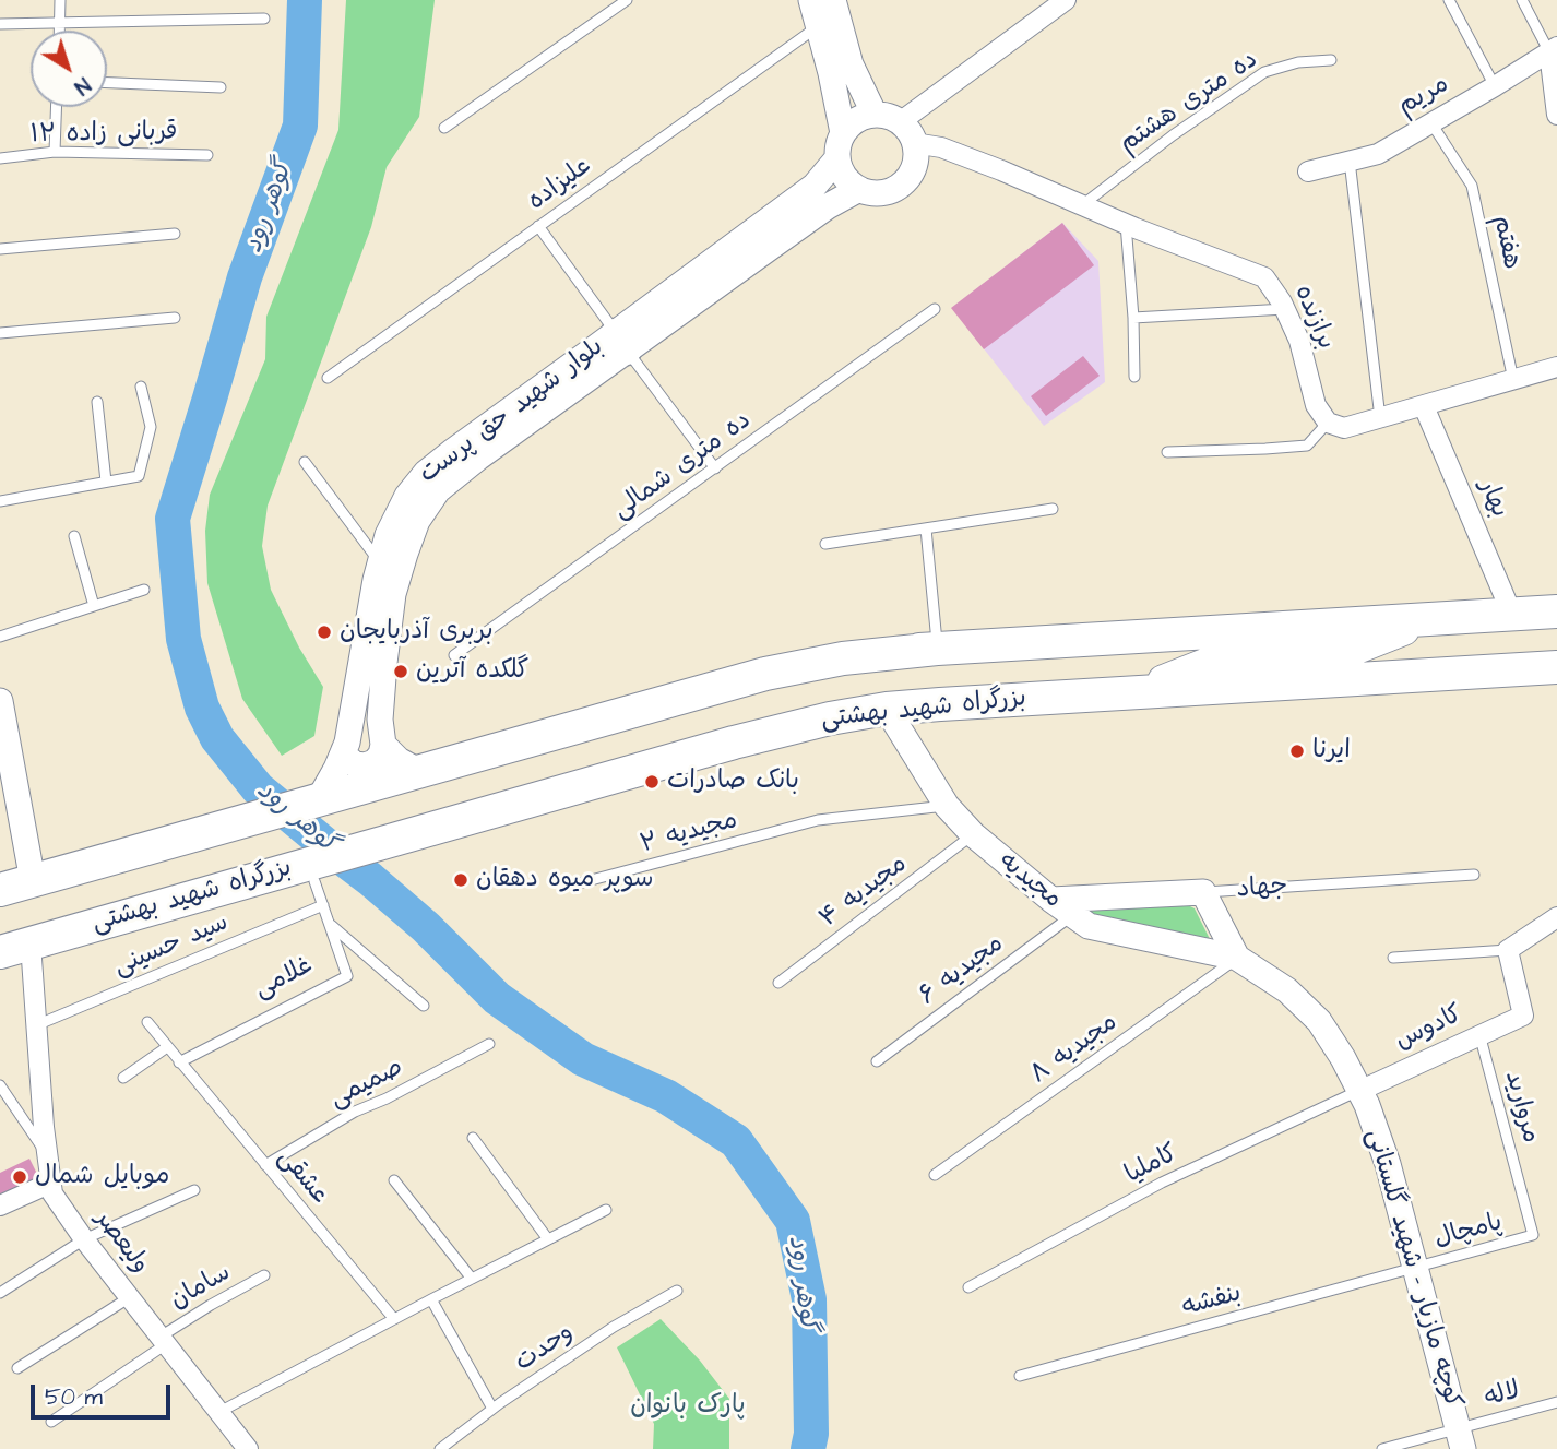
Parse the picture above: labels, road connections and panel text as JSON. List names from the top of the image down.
{
  "streets": {
    "highway": ["بزرگراه شهید بهشتی"],
    "street": [
      "مریم",
      "برازنده",
      "بلوار شهید حق پرست",
      "بهار",
      "مجیدیه",
      "جهاد",
      "کادوس",
      "ولیعصر",
      "کوچه مازیار - شهید گلستانی"
    ],
    "lane": [
      "ده متری هشتم",
      "قربانی زاده ۱۲",
      "علیزاده",
      "هفتم",
      "ده متری شمالی",
      "مجیدیه ۲",
      "مجیدیه ۴",
      "سید حسینی",
      "مجیدیه ۶",
      "غلامی",
      "مجیدیه ۸",
      "صمیمی",
      "مروارید",
      "کاملیا",
      "عشقی",
      "پامچال",
      "سامان",
      "بنفشه",
      "وحدت",
      "لاله"
    ]
  },
  "crossings": [
    ["مریم", "هفتم"],
    ["ده متری هشتم", "برازنده"],
    ["برازنده", "بلوار شهید حق پرست"],
    ["بلوار شهید حق پرست", "بزرگراه شهید بهشتی"],
    ["بهار", "بزرگراه شهید بهشتی"],
    ["بزرگراه شهید بهشتی", "مجیدیه"],
    ["بزرگراه شهید بهشتی", "غلامی"],
    ["بزرگراه شهید بهشتی", "ولیعصر"],
    ["مجیدیه ۲", "مجیدیه"],
    ["مجیدیه", "جهاد"],
    ["مجیدیه", "مجیدیه ۴"],
    ["مجیدیه", "مجیدیه ۶"],
    ["مجیدیه", "مجیدیه ۸"],
    ["مجیدیه", "کوچه مازیار - شهید گلستانی"],
    ["سید حسینی", "غلامی"],
    ["سید حسینی", "ولیعصر"],
    ["غلامی", "عشقی"],
    ["کادوس", "مروارید"],
    ["کادوس", "کاملیا"],
    ["کادوس", "کوچه مازیار - شهید گلستانی"],
    ["مجیدیه ۸", "کوچه مازیار - شهید گلستانی"],
    ["صمیمی", "عشقی"],
    ["مروارید", "پامچال"],
    ["کاملیا", "کوچه مازیار - شهید گلستانی"],
    ["پامچال", "کوچه مازیار - شهید گلستانی"],
    ["پامچال", "بنفشه"],
    ["ولیعصر", "سامان"],
    ["کوچه مازیار - شهید گلستانی", "بنفشه"],
    ["کوچه مازیار - شهید گلستانی", "لاله"]
  ],
  "water": ["گوهر رود"],
  "parks": ["پارک بانوان"],
  "places": [
    "بربری آذربایجان",
    "گلکده آترین",
    "ایرنا",
    "بانک صادرات",
    "سوپر میوه دهقان",
    "موبایل شمال"
  ],
  "scale_bar": "50 m",
  "north": "bottom right"
}
